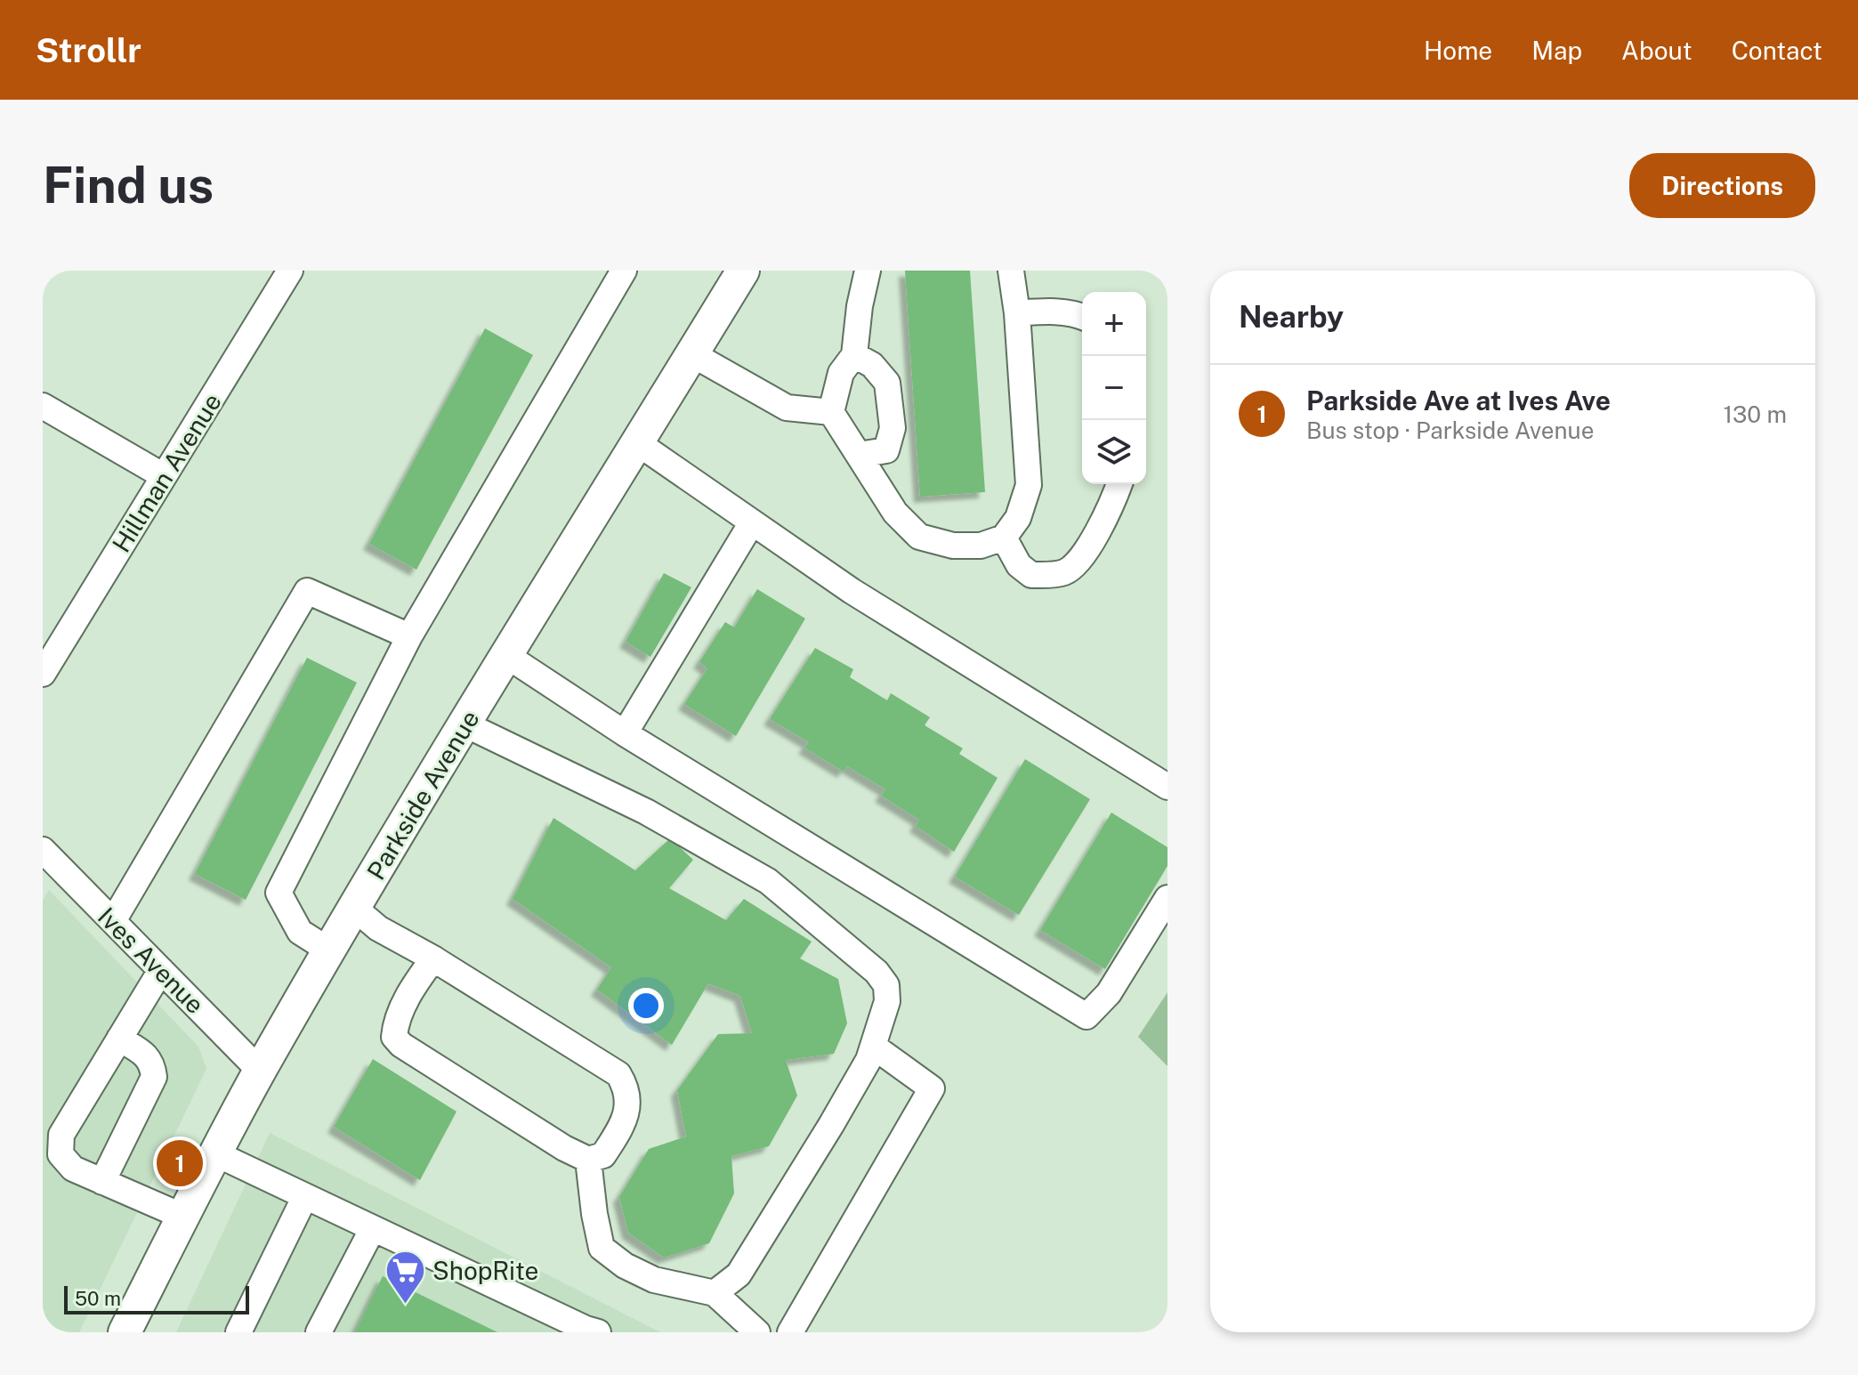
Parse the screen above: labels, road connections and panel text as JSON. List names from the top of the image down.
{
  "streets": {
    "main road": ["Parkside Avenue"],
    "street": ["Hillman Avenue", "Ives Avenue"]
  },
  "crossings": [
    ["Parkside Avenue", "Ives Avenue"]
  ],
  "places": {
    "supermarket": ["ShopRite"]
  },
  "scale_bar": "50 m",
  "page": {
    "header": "Strollr",
    "nav": [
      "Home",
      "Map",
      "About",
      "Contact"
    ],
    "buttons": "Directions",
    "title": "Find us",
    "heading": "Nearby",
    "map_buttons": ["+", "−"],
    "list": [
      {
        "mark": "1",
        "name": "Parkside Ave at Ives Ave",
        "note": "Bus stop · Parkside Avenue",
        "value": "130 m"
      }
    ],
    "pins": "1",
    "scale": "50 m"
  }
}
